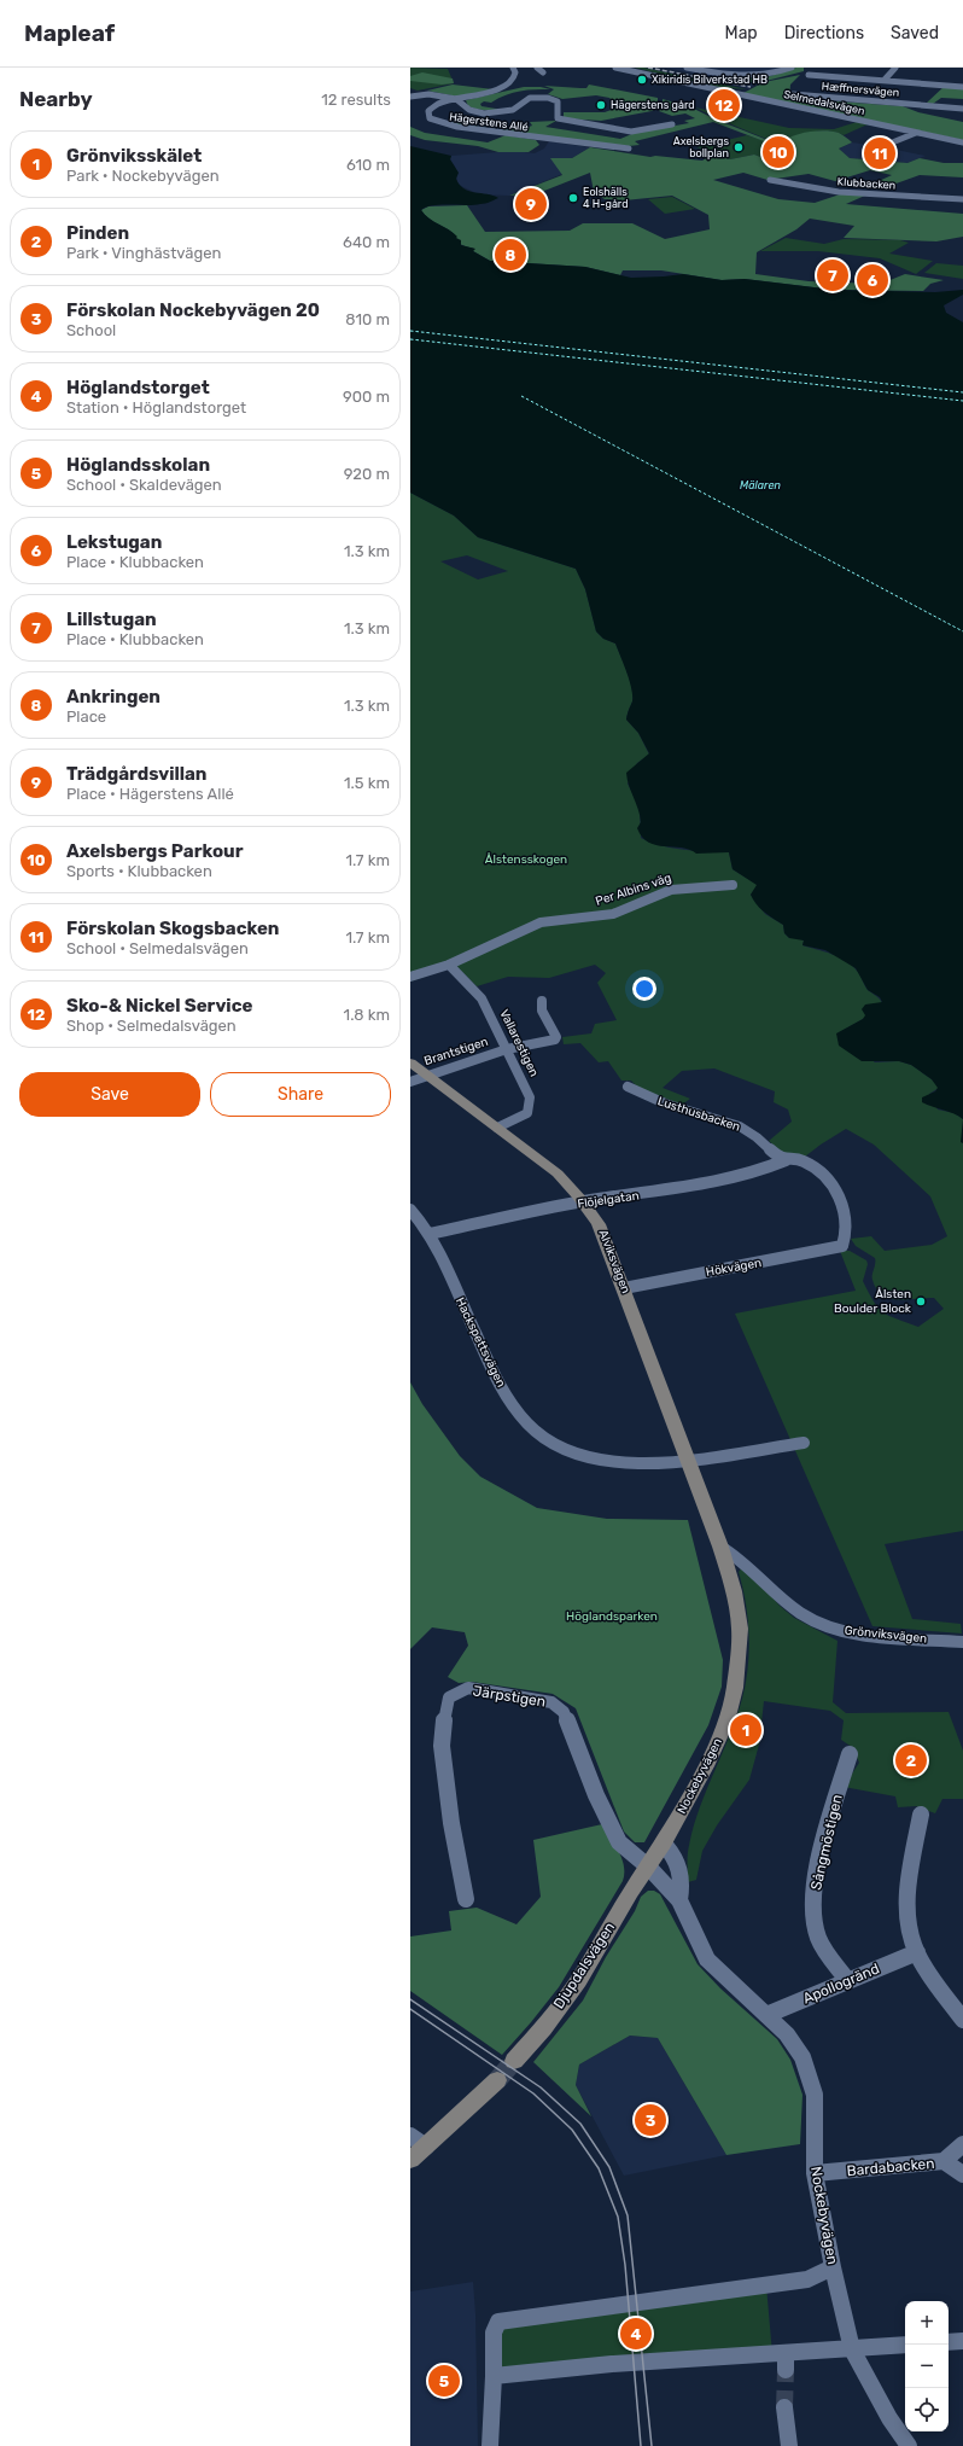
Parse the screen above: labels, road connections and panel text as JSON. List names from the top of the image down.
{
  "streets": {
    "street": [
      "Hæffnersvägen",
      "Selmedalsvägen",
      "Hägerstens Allé",
      "Klubbacken",
      "Per Albins väg",
      "Vallarestigen",
      "Brantstigen",
      "Lusthusbacken",
      "Flöjelgatan",
      "Alviksvägen",
      "Hökvägen",
      "Hackspettsvägen",
      "Grönviksvägen",
      "Järpstigen",
      "Nockebyvägen",
      "Sångmöstigen",
      "Djupdalsvägen",
      "Apollogränd",
      "Bardabacken"
    ]
  },
  "crossings": [
    ["Per Albins väg", "Vallarestigen"],
    ["Vallarestigen", "Brantstigen"],
    ["Vallarestigen", "Alviksvägen"],
    ["Brantstigen", "Alviksvägen"],
    ["Lusthusbacken", "Flöjelgatan"],
    ["Lusthusbacken", "Hökvägen"],
    ["Flöjelgatan", "Alviksvägen"],
    ["Flöjelgatan", "Hackspettsvägen"],
    ["Alviksvägen", "Hökvägen"],
    ["Alviksvägen", "Hackspettsvägen"],
    ["Alviksvägen", "Grönviksvägen"],
    ["Alviksvägen", "Nockebyvägen"],
    ["Grönviksvägen", "Nockebyvägen"],
    ["Järpstigen", "Nockebyvägen"],
    ["Järpstigen", "Djupdalsvägen"],
    ["Nockebyvägen", "Djupdalsvägen"],
    ["Nockebyvägen", "Apollogränd"],
    ["Nockebyvägen", "Bardabacken"],
    ["Sångmöstigen", "Apollogränd"]
  ],
  "water": ["Mälaren"],
  "parks": ["Ålstensskogen", "Höglandsparken"],
  "places": [
    "Xikiridis Bilverkstad HB",
    "Hägerstens gård",
    "Axelsbergs bollplan",
    "Eolshälls 4 H-gård",
    "Ålsten Boulder Block"
  ],
  "page": {
    "header": "Mapleaf",
    "nav": ["Map", "Directions", "Saved"],
    "heading": ["Nearby", "12 results"],
    "pins": [
      "12",
      "10",
      "11",
      "9",
      "8",
      "7",
      "6",
      "1",
      "2",
      "3",
      "4",
      "5"
    ],
    "list": [
      {
        "mark": "1",
        "name": "Grönviksskälet",
        "note": "Park · Nockebyvägen",
        "value": "610 m"
      },
      {
        "mark": "2",
        "name": "Pinden",
        "note": "Park · Vinghästvägen",
        "value": "640 m"
      },
      {
        "mark": "3",
        "name": "Förskolan Nockebyvägen 20",
        "note": "School",
        "value": "810 m"
      },
      {
        "mark": "4",
        "name": "Höglandstorget",
        "note": "Station · Höglandstorget",
        "value": "900 m"
      },
      {
        "mark": "5",
        "name": "Höglandsskolan",
        "note": "School · Skaldevägen",
        "value": "920 m"
      },
      {
        "mark": "6",
        "name": "Lekstugan",
        "note": "Place · Klubbacken",
        "value": "1.3 km"
      },
      {
        "mark": "7",
        "name": "Lillstugan",
        "note": "Place · Klubbacken",
        "value": "1.3 km"
      },
      {
        "mark": "8",
        "name": "Ankringen",
        "note": "Place",
        "value": "1.3 km"
      },
      {
        "mark": "9",
        "name": "Trädgårdsvillan",
        "note": "Place · Hägerstens Allé",
        "value": "1.5 km"
      },
      {
        "mark": "10",
        "name": "Axelsbergs Parkour",
        "note": "Sports · Klubbacken",
        "value": "1.7 km"
      },
      {
        "mark": "11",
        "name": "Förskolan Skogsbacken",
        "note": "School · Selmedalsvägen",
        "value": "1.7 km"
      },
      {
        "mark": "12",
        "name": "Sko-& Nickel Service",
        "note": "Shop · Selmedalsvägen",
        "value": "1.8 km"
      }
    ],
    "buttons": ["Save", "Share"],
    "map_buttons": ["+", "−"]
  }
}
